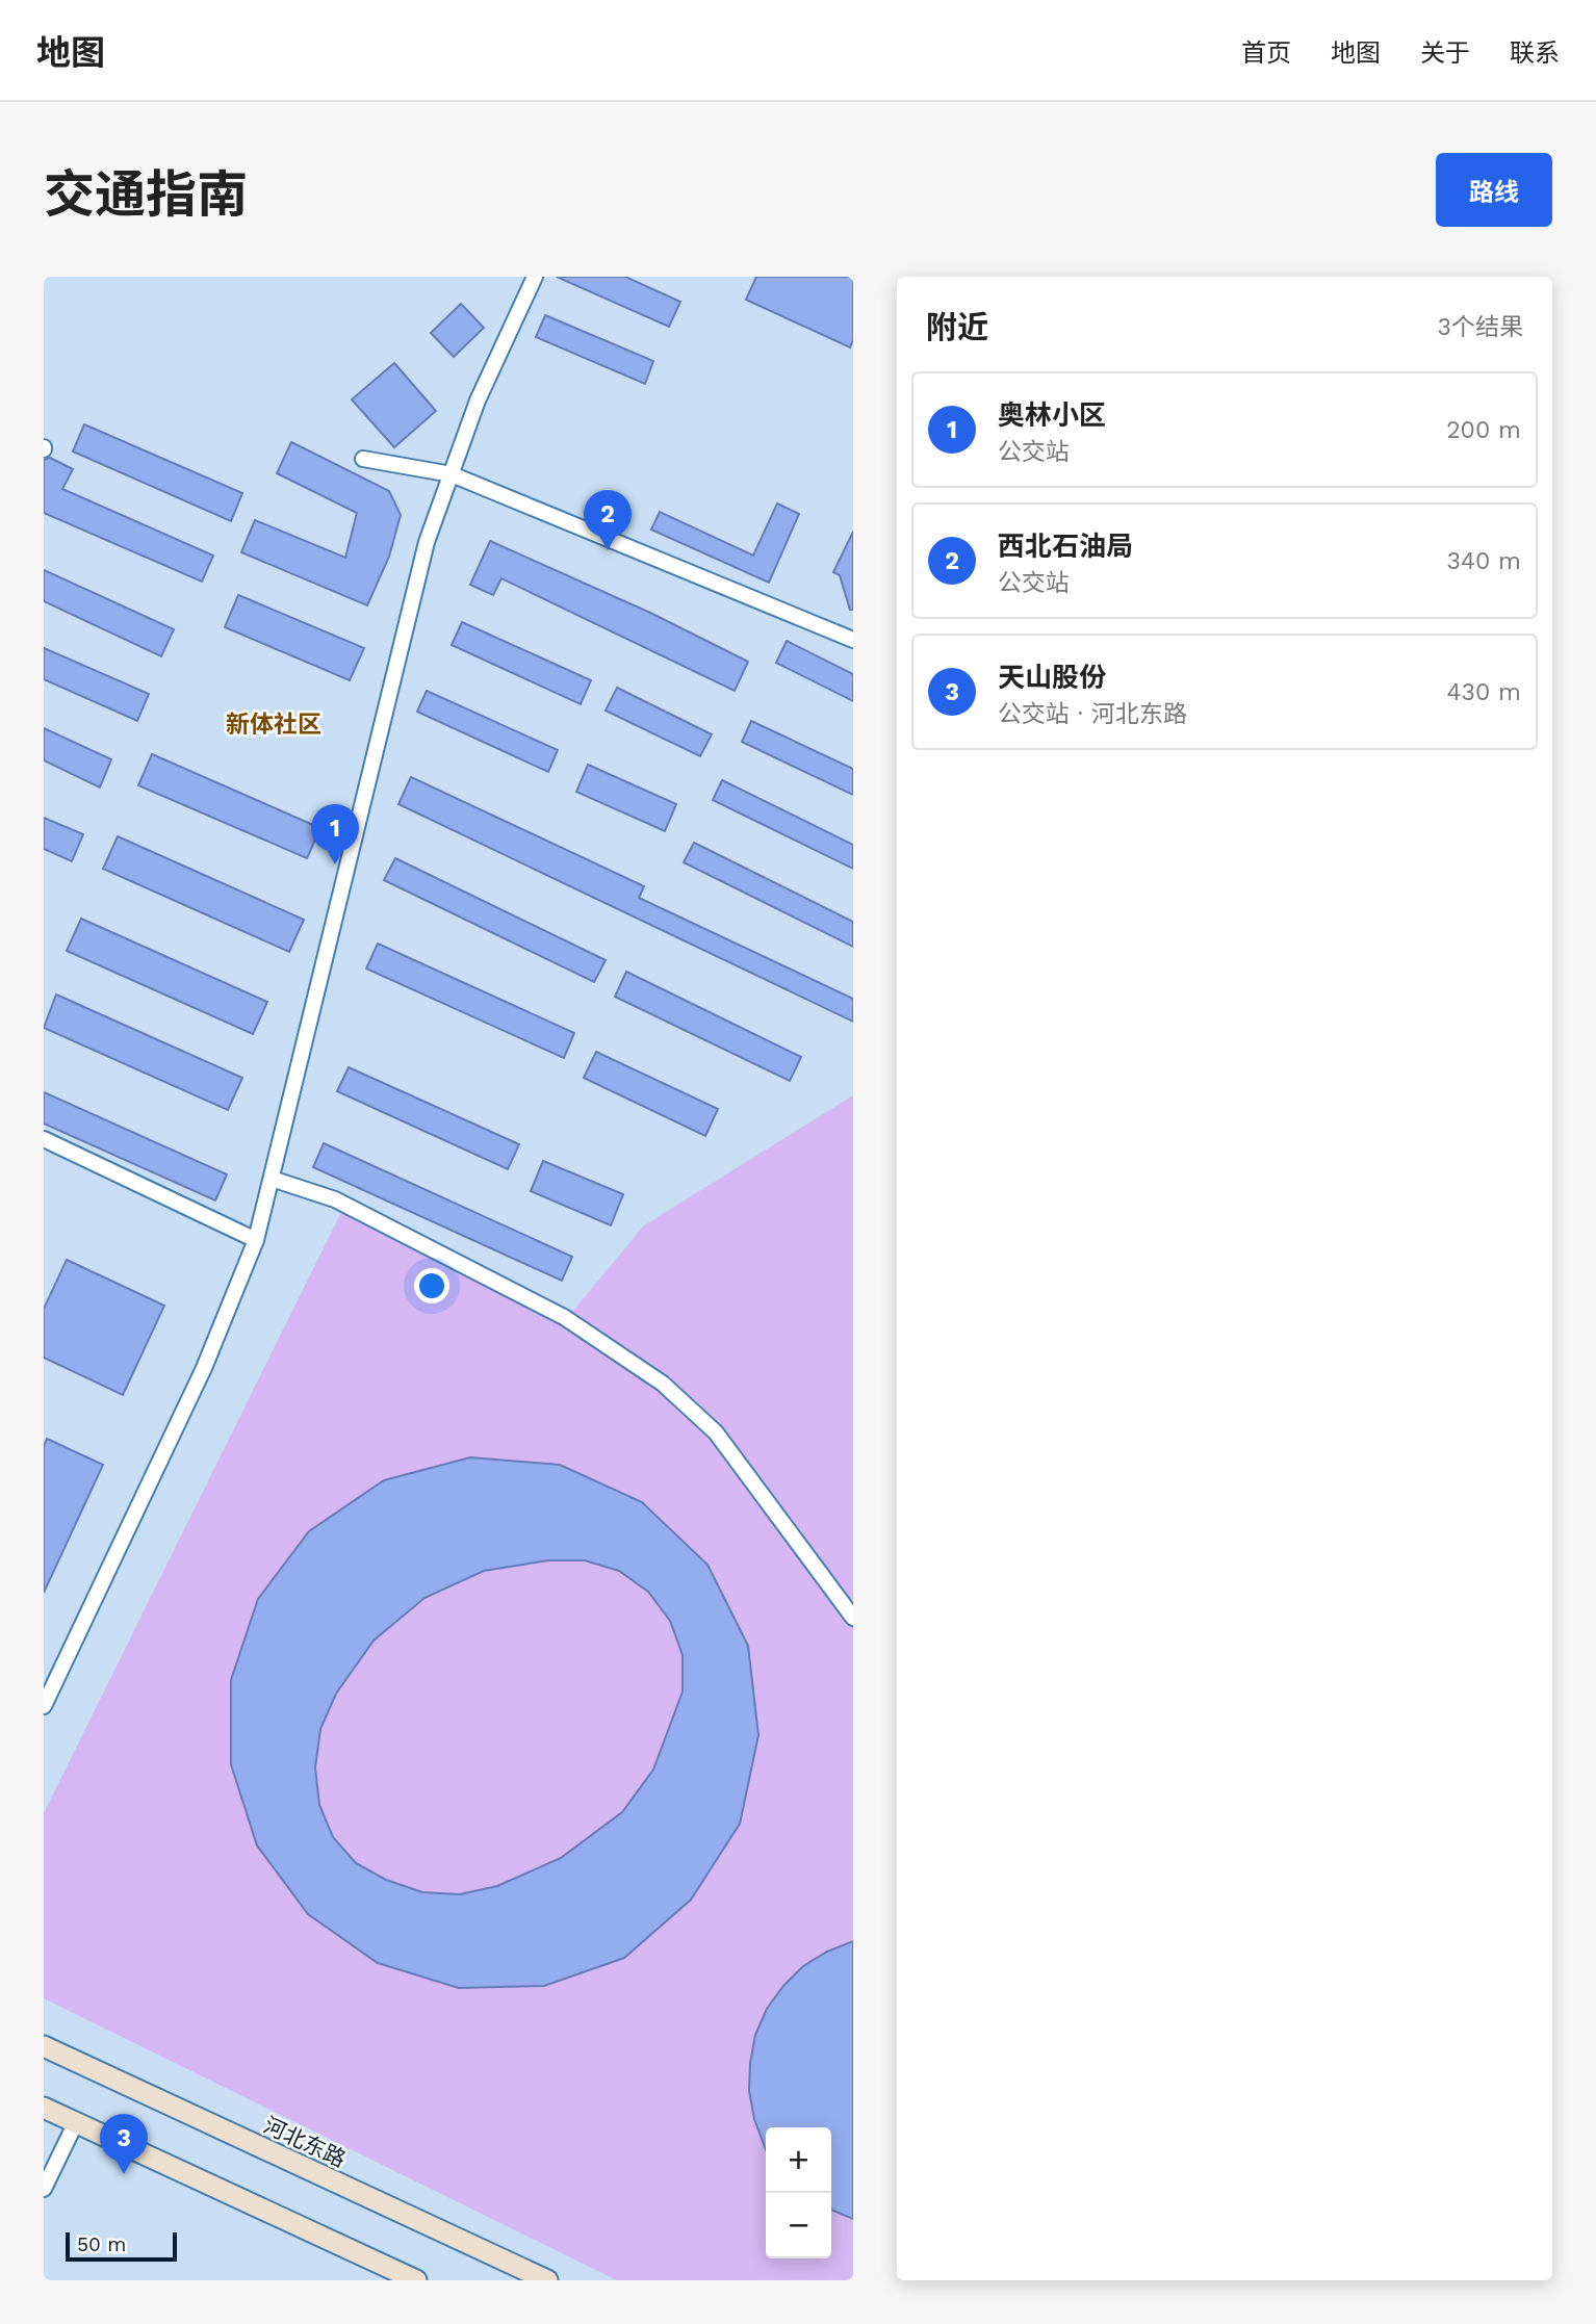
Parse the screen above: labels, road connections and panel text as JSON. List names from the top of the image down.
{
  "streets": {
    "main road": ["河北东路"]
  },
  "districts": ["新体社区"],
  "scale_bar": "50 m",
  "page": {
    "header": "地图",
    "nav": [
      "首页",
      "地图",
      "关于",
      "联系"
    ],
    "title": "交通指南",
    "buttons": "路线",
    "heading": ["附近", "3个结果"],
    "list": [
      {
        "mark": "1",
        "name": "奥林小区",
        "note": "公交站",
        "value": "200 m"
      },
      {
        "mark": "2",
        "name": "西北石油局",
        "note": "公交站",
        "value": "340 m"
      },
      {
        "mark": "3",
        "name": "天山股份",
        "note": "公交站 · 河北东路",
        "value": "430 m"
      }
    ],
    "pins": ["2", "1", "3"],
    "map_buttons": ["+", "−"],
    "scale": "50 m"
  }
}
